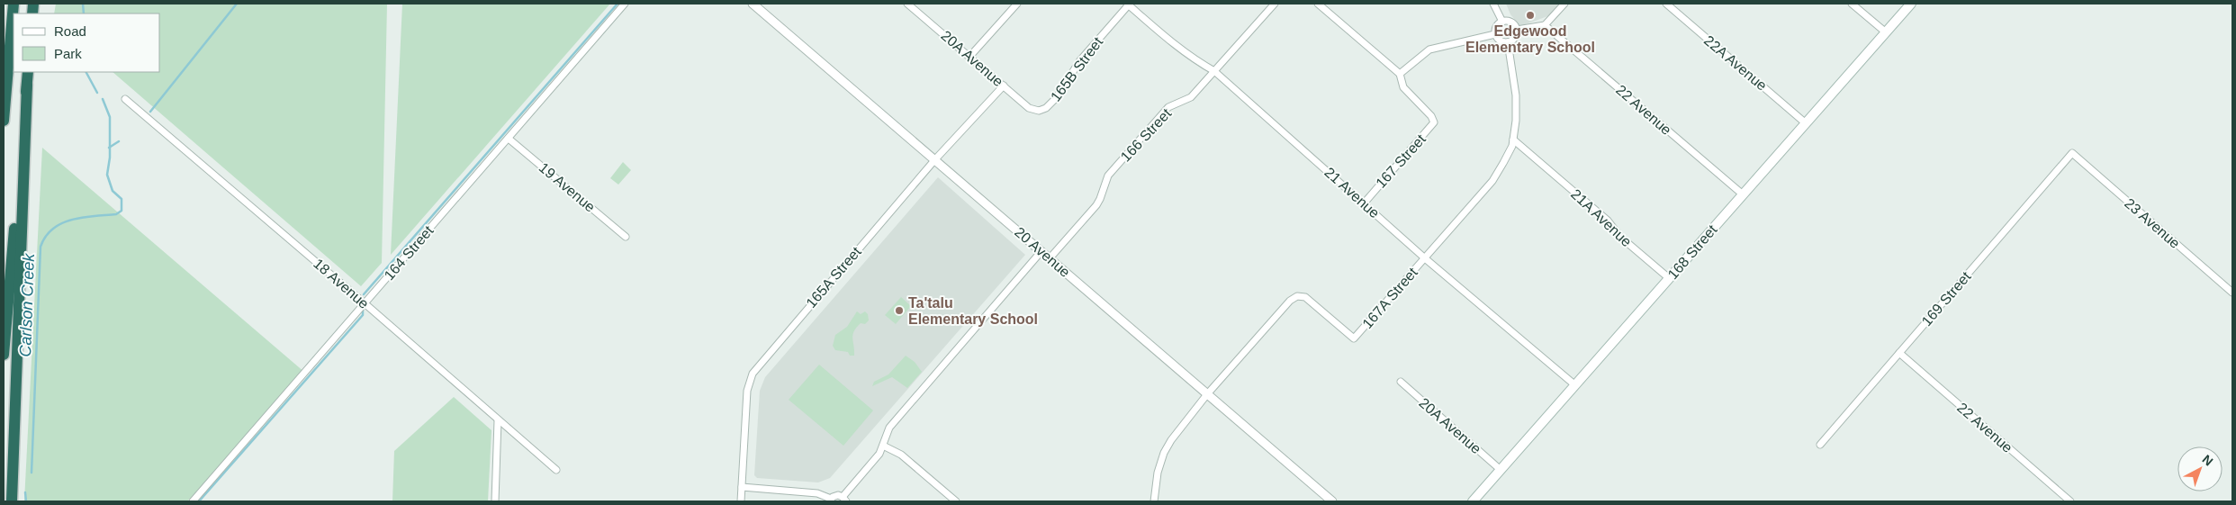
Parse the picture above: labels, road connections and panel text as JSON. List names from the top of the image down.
{
  "streets": {
    "main road": ["168 Street"],
    "street": [
      "20A Avenue",
      "22A Avenue",
      "165B Street",
      "22 Avenue",
      "166 Street",
      "167 Street",
      "19 Avenue",
      "21 Avenue",
      "21A Avenue",
      "23 Avenue",
      "20 Avenue",
      "164 Street",
      "165A Street",
      "18 Avenue",
      "167A Street",
      "169 Street"
    ]
  },
  "crossings": [
    ["20A Avenue", "165B Street"],
    ["20A Avenue", "168 Street"],
    ["20A Avenue", "165A Street"],
    ["22A Avenue", "168 Street"],
    ["165B Street", "21 Avenue"],
    ["22 Avenue", "168 Street"],
    ["22 Avenue", "169 Street"],
    ["166 Street", "21 Avenue"],
    ["166 Street", "20 Avenue"],
    ["167 Street", "21 Avenue"],
    ["19 Avenue", "164 Street"],
    ["21 Avenue", "168 Street"],
    ["21 Avenue", "167A Street"],
    ["21A Avenue", "168 Street"],
    ["21A Avenue", "167A Street"],
    ["23 Avenue", "169 Street"],
    ["20 Avenue", "165A Street"],
    ["20 Avenue", "167A Street"],
    ["164 Street", "18 Avenue"]
  ],
  "water": ["Carlson Creek"],
  "places": ["Edgewood Elementary School", "Ta'talu Elementary School"],
  "legend": ["Road", "Park"],
  "north": "top right"
}
